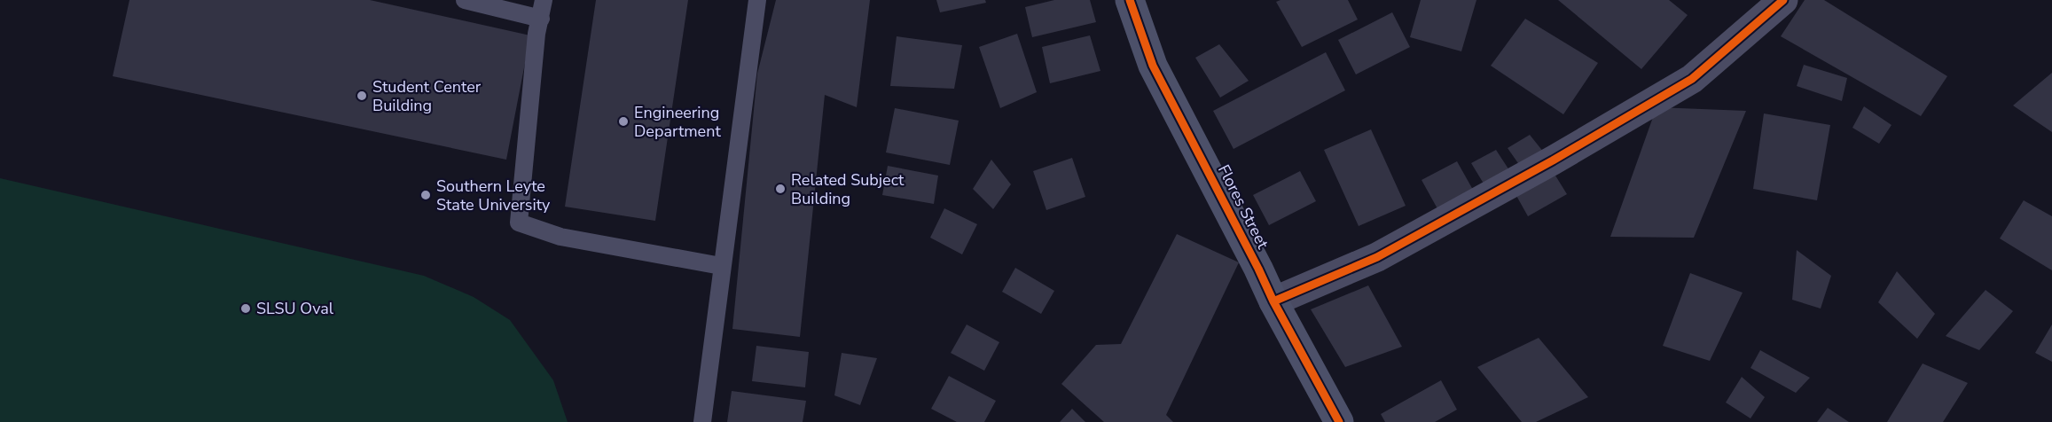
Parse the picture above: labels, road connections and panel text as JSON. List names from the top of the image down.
{
  "streets": {
    "street": ["Flores Street"]
  },
  "places": [
    "Student Center Building",
    "Engineering Department",
    "Related Subject Building",
    "Southern Leyte State University",
    "SLSU Oval"
  ]
}
